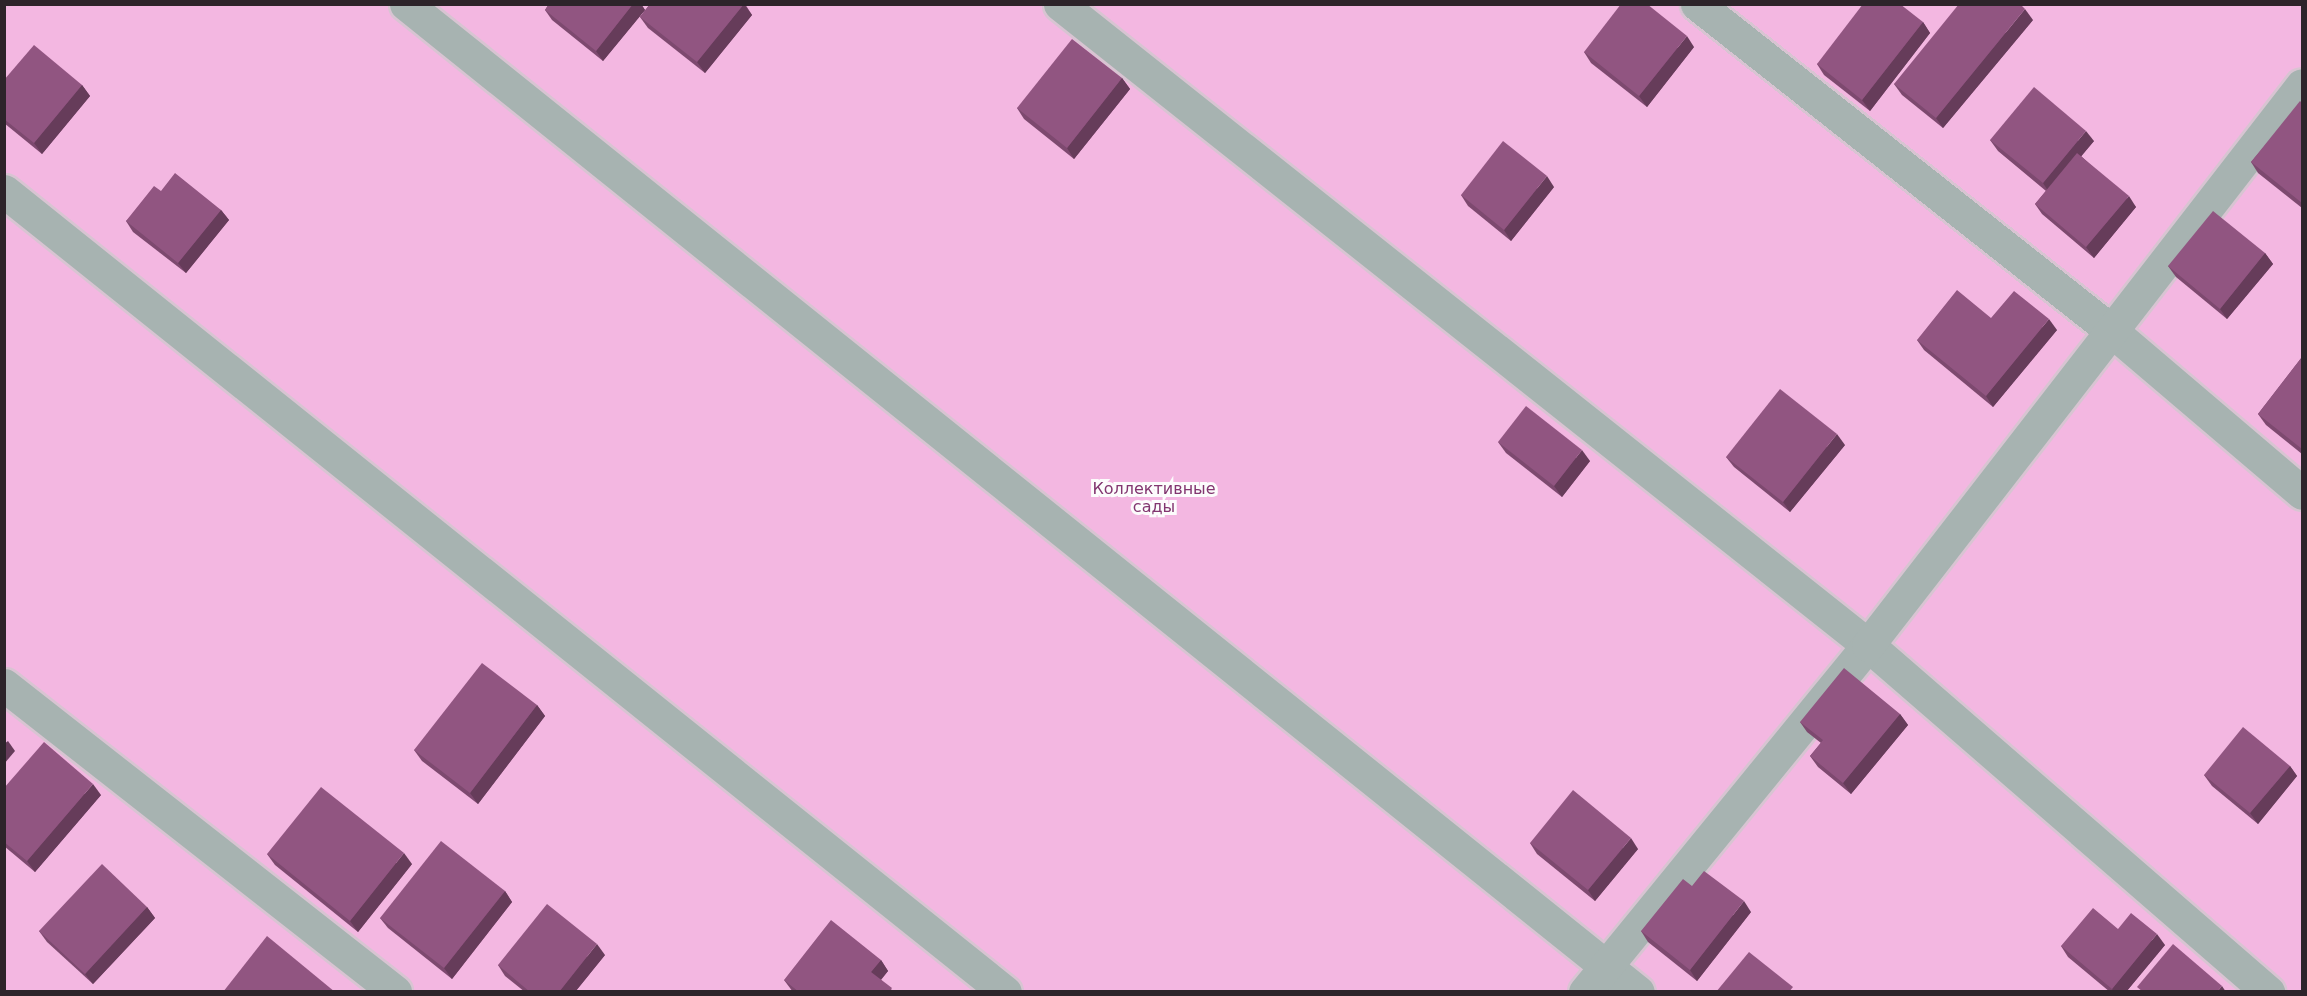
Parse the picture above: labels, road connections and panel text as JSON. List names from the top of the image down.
{
  "parks": ["Коллективные сады"]
}
